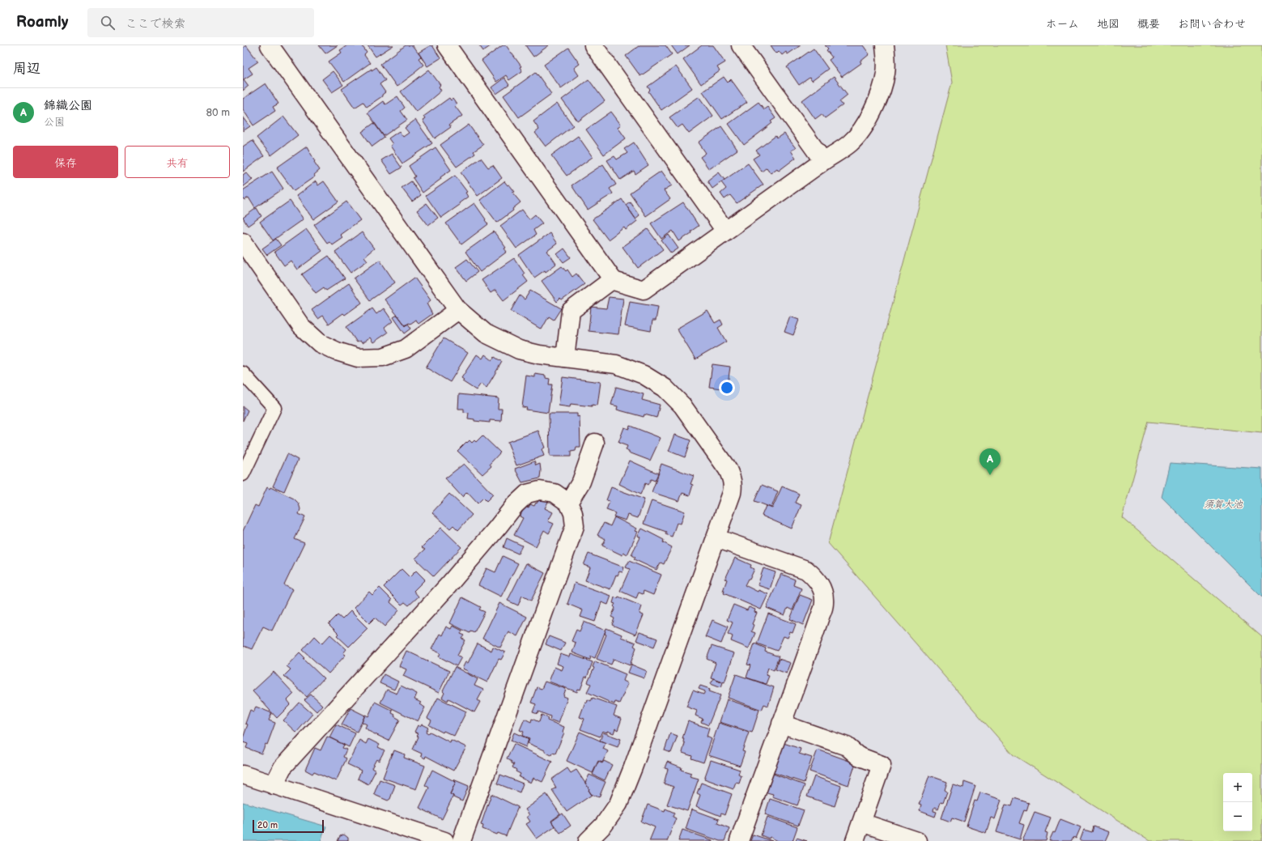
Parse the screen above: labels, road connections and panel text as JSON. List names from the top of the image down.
{
  "water": ["須賀大池"],
  "scale_bar": "20 m",
  "page": {
    "header": "Roamly",
    "search": "ここで検索",
    "nav": [
      "ホーム",
      "地図",
      "概要",
      "お問い合わせ"
    ],
    "heading": "周辺",
    "list": [
      {
        "mark": "A",
        "name": "錦織公園",
        "note": "公園",
        "value": "80 m"
      }
    ],
    "buttons": ["保存", "共有"],
    "pins": "A",
    "map_buttons": ["+", "−"],
    "scale": "20 m"
  }
}
